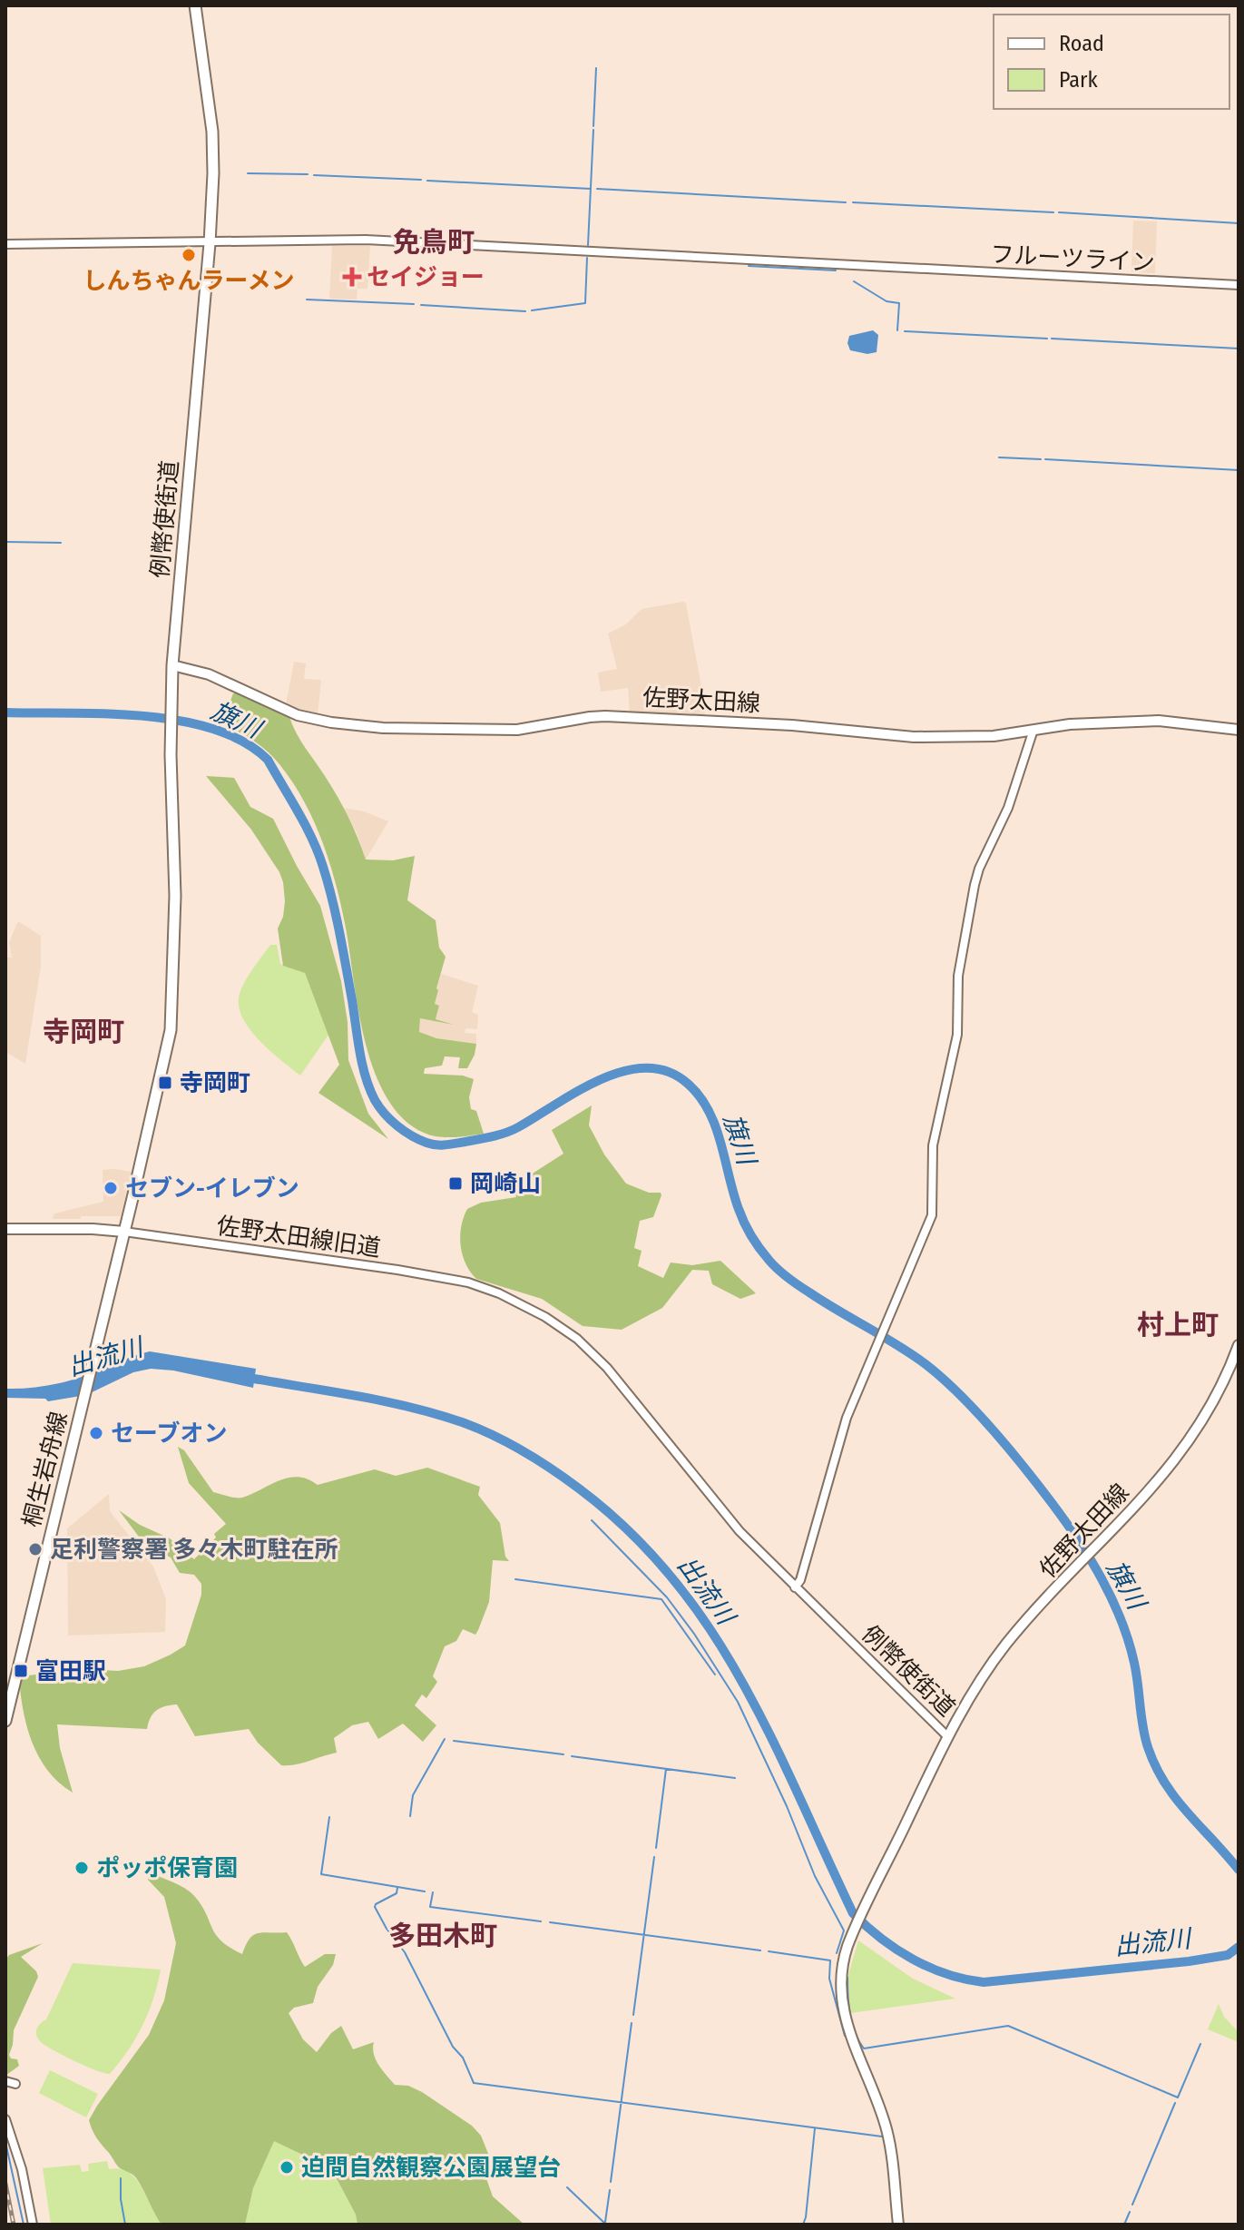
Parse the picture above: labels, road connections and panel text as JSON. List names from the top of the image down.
{
  "streets": {
    "main road": ["例幣使街道", "佐野太田線", "桐生岩舟線"],
    "street": ["フルーツライン", "佐野太田線旧道"]
  },
  "crossings": [
    ["フルーツライン", "例幣使街道"],
    ["例幣使街道", "佐野太田線"],
    ["例幣使街道", "佐野太田線旧道"],
    ["例幣使街道", "桐生岩舟線"],
    ["佐野太田線旧道", "桐生岩舟線"]
  ],
  "districts": [
    "免鳥町",
    "寺岡町",
    "村上町",
    "多田木町"
  ],
  "water": ["旗川", "出流川"],
  "places": {
    "other": [
      "しんちゃんラーメン",
      "セブン-イレブン",
      "セーブオン",
      "足利警察署 多々木町駐在所",
      "ポッポ保育園",
      "迫間自然観察公園展望台"
    ],
    "health": ["セイジョー"],
    "transit": ["寺岡町", "岡崎山", "富田駅"]
  },
  "legend": ["Road", "Park"]
}
